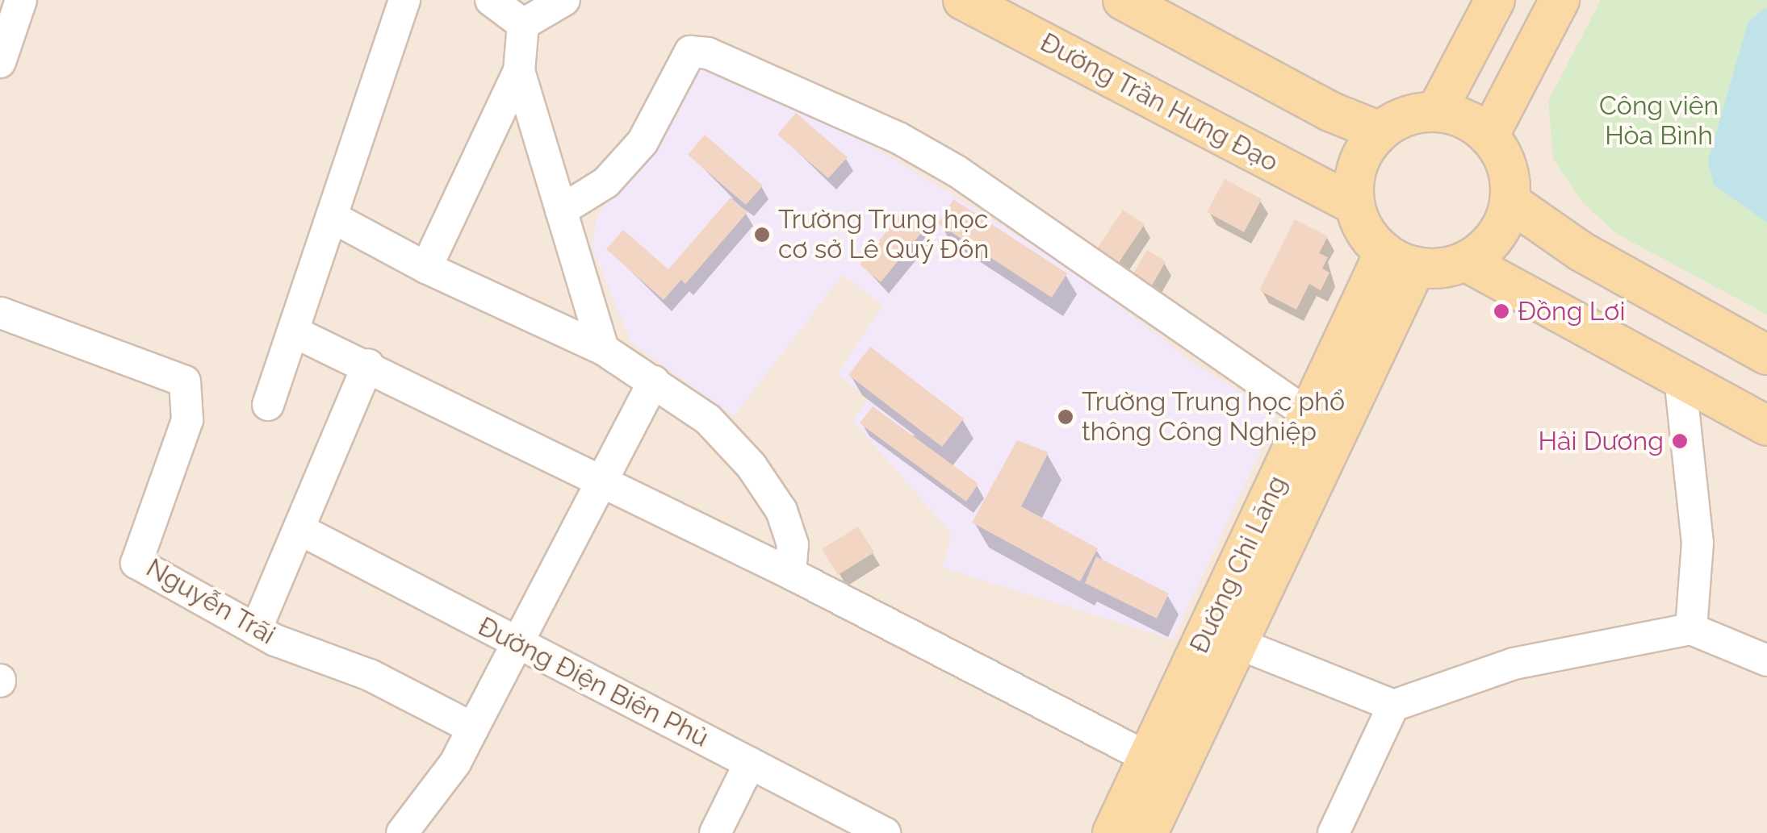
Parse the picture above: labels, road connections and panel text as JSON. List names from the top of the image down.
{
  "streets": {
    "main road": ["Đường Trần Hưng Đạo", "Đường Chi Lăng"],
    "street": ["Nguyễn Trãi", "Đường Điện Biên Phủ"]
  },
  "crossings": [
    ["Đường Trần Hưng Đạo", "Đường Chi Lăng"]
  ],
  "parks": ["Công viên Hòa Bình"],
  "places": [
    "Trường Trung học cơ sở Lê Quý Đôn",
    "Đồng Lơi",
    "Trường Trung học phổ thông Công Nghiệp",
    "Hải Dương"
  ]
}
